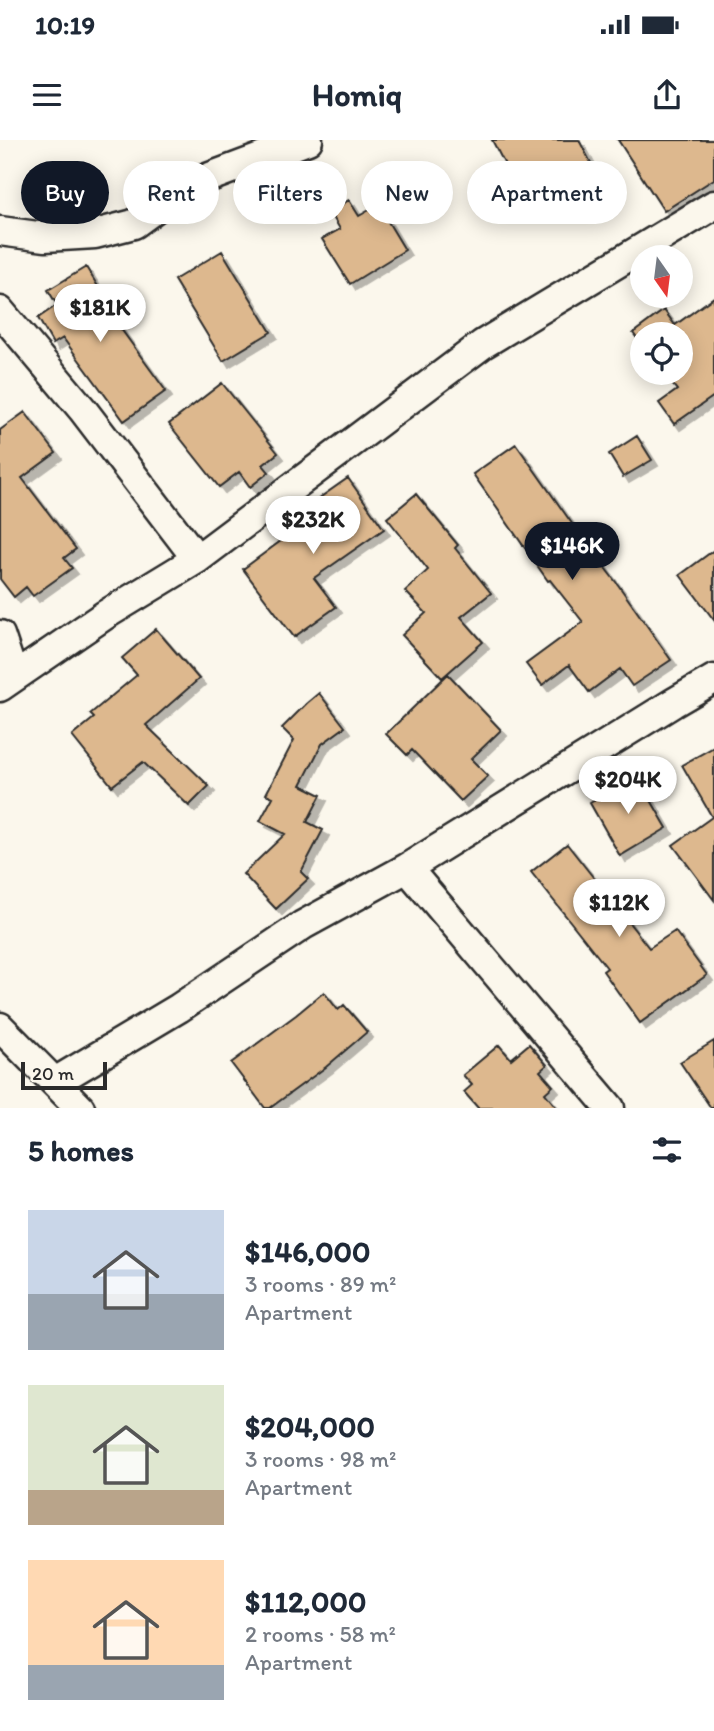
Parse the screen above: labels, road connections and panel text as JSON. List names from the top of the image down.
{
  "scale_bar": "20 m",
  "north": "bottom",
  "page": {
    "status": "10:19",
    "header": "Homiq",
    "chip": [
      "Buy",
      "Rent",
      "Filters",
      "New",
      "Apartment"
    ],
    "price": [
      "$181K",
      "$232K",
      "$146K",
      "$204K",
      "$112K"
    ],
    "scale": "20 m",
    "heading": "5 homes",
    "list": [
      {
        "name": "$146,000",
        "note": "3 rooms · 89 m² · Apartment"
      },
      {
        "name": "$204,000",
        "note": "3 rooms · 98 m² · Apartment"
      },
      {
        "name": "$112,000",
        "note": "2 rooms · 58 m² · Apartment"
      }
    ]
  }
}
